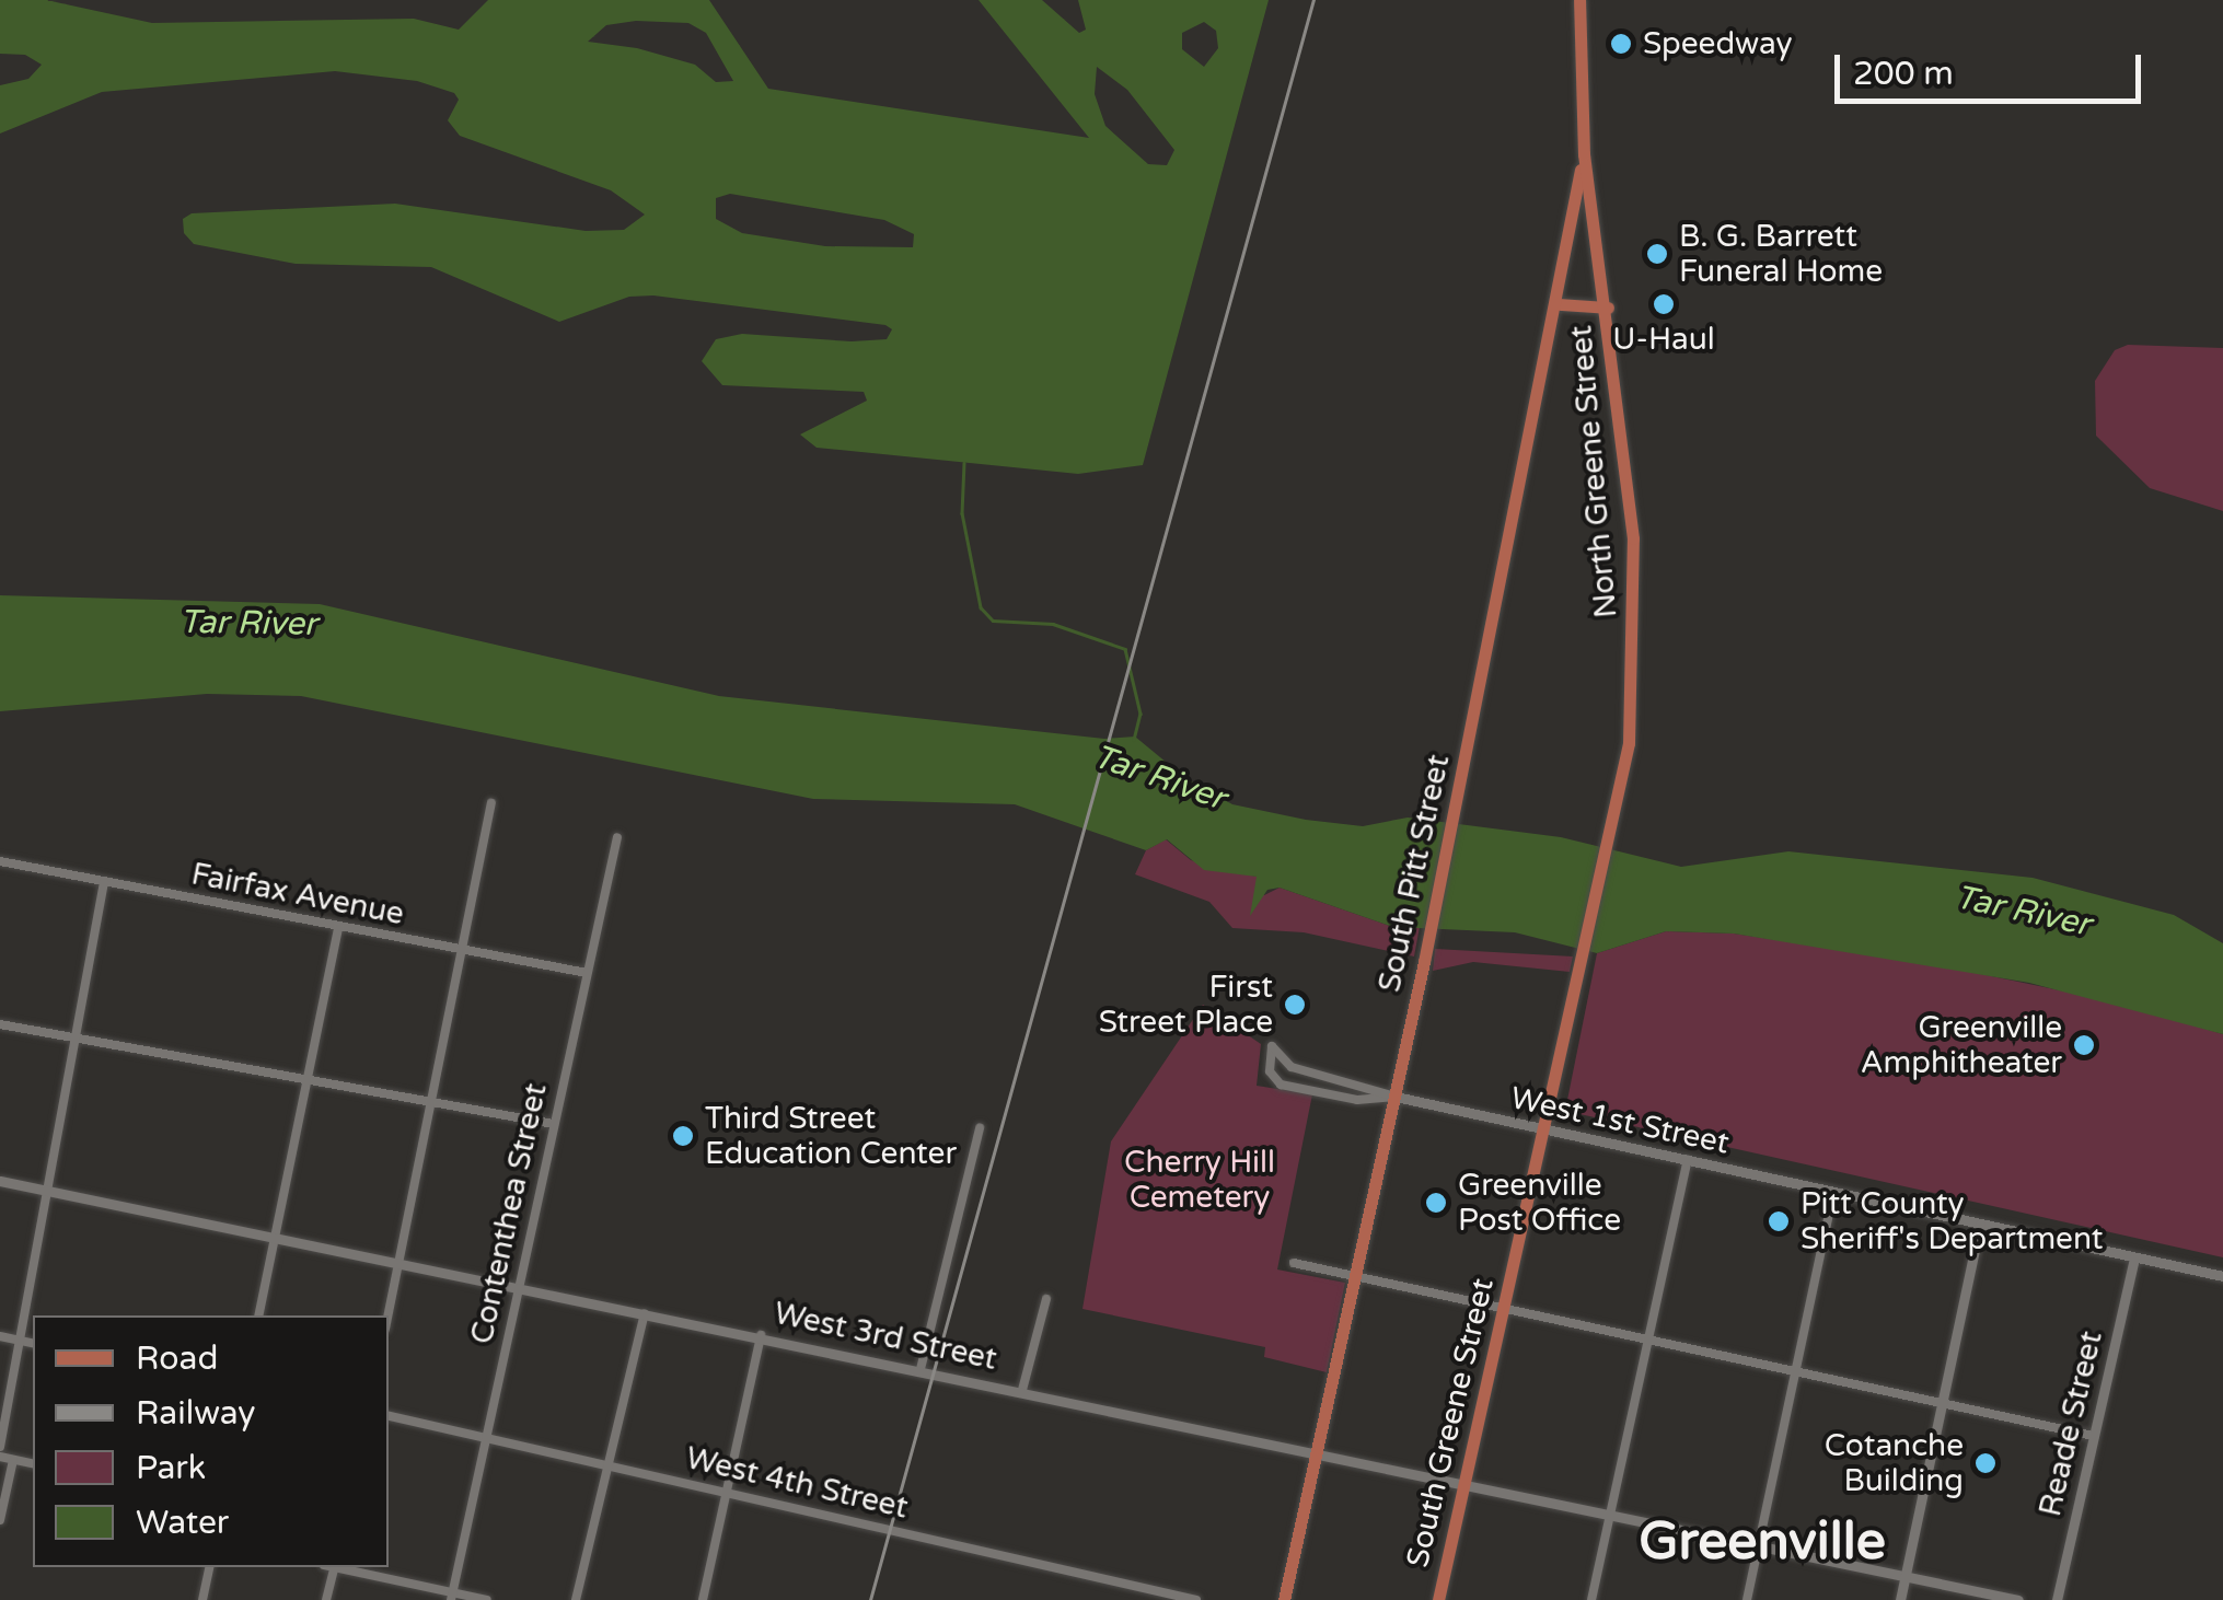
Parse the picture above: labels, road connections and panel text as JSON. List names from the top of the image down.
{
  "streets": {
    "main road": ["North Greene Street", "South Pitt Street", "South Greene Street"],
    "street": [
      "Fairfax Avenue",
      "West 1st Street",
      "Contenthea Street",
      "West 3rd Street",
      "Reade Street",
      "West 4th Street"
    ]
  },
  "crossings": [
    ["North Greene Street", "South Pitt Street"],
    ["North Greene Street", "West 1st Street"],
    ["North Greene Street", "South Greene Street"],
    ["South Pitt Street", "West 1st Street"],
    ["South Pitt Street", "West 3rd Street"],
    ["Fairfax Avenue", "Contenthea Street"],
    ["West 1st Street", "South Greene Street"],
    ["West 1st Street", "Reade Street"],
    ["Contenthea Street", "West 3rd Street"],
    ["Contenthea Street", "West 4th Street"],
    ["West 3rd Street", "South Greene Street"]
  ],
  "districts": ["Greenville"],
  "water": ["Tar River"],
  "parks": ["Cherry Hill Cemetery"],
  "places": [
    "Speedway",
    "B. G. Barrett Funeral Home",
    "U-Haul",
    "First Street Place",
    "Greenville Amphitheater",
    "Third Street Education Center",
    "Greenville Post Office",
    "Pitt County Sheriff's Department",
    "Cotanche Building"
  ],
  "legend": [
    "Road",
    "Railway",
    "Park",
    "Water"
  ],
  "scale_bar": "200 m"
}
